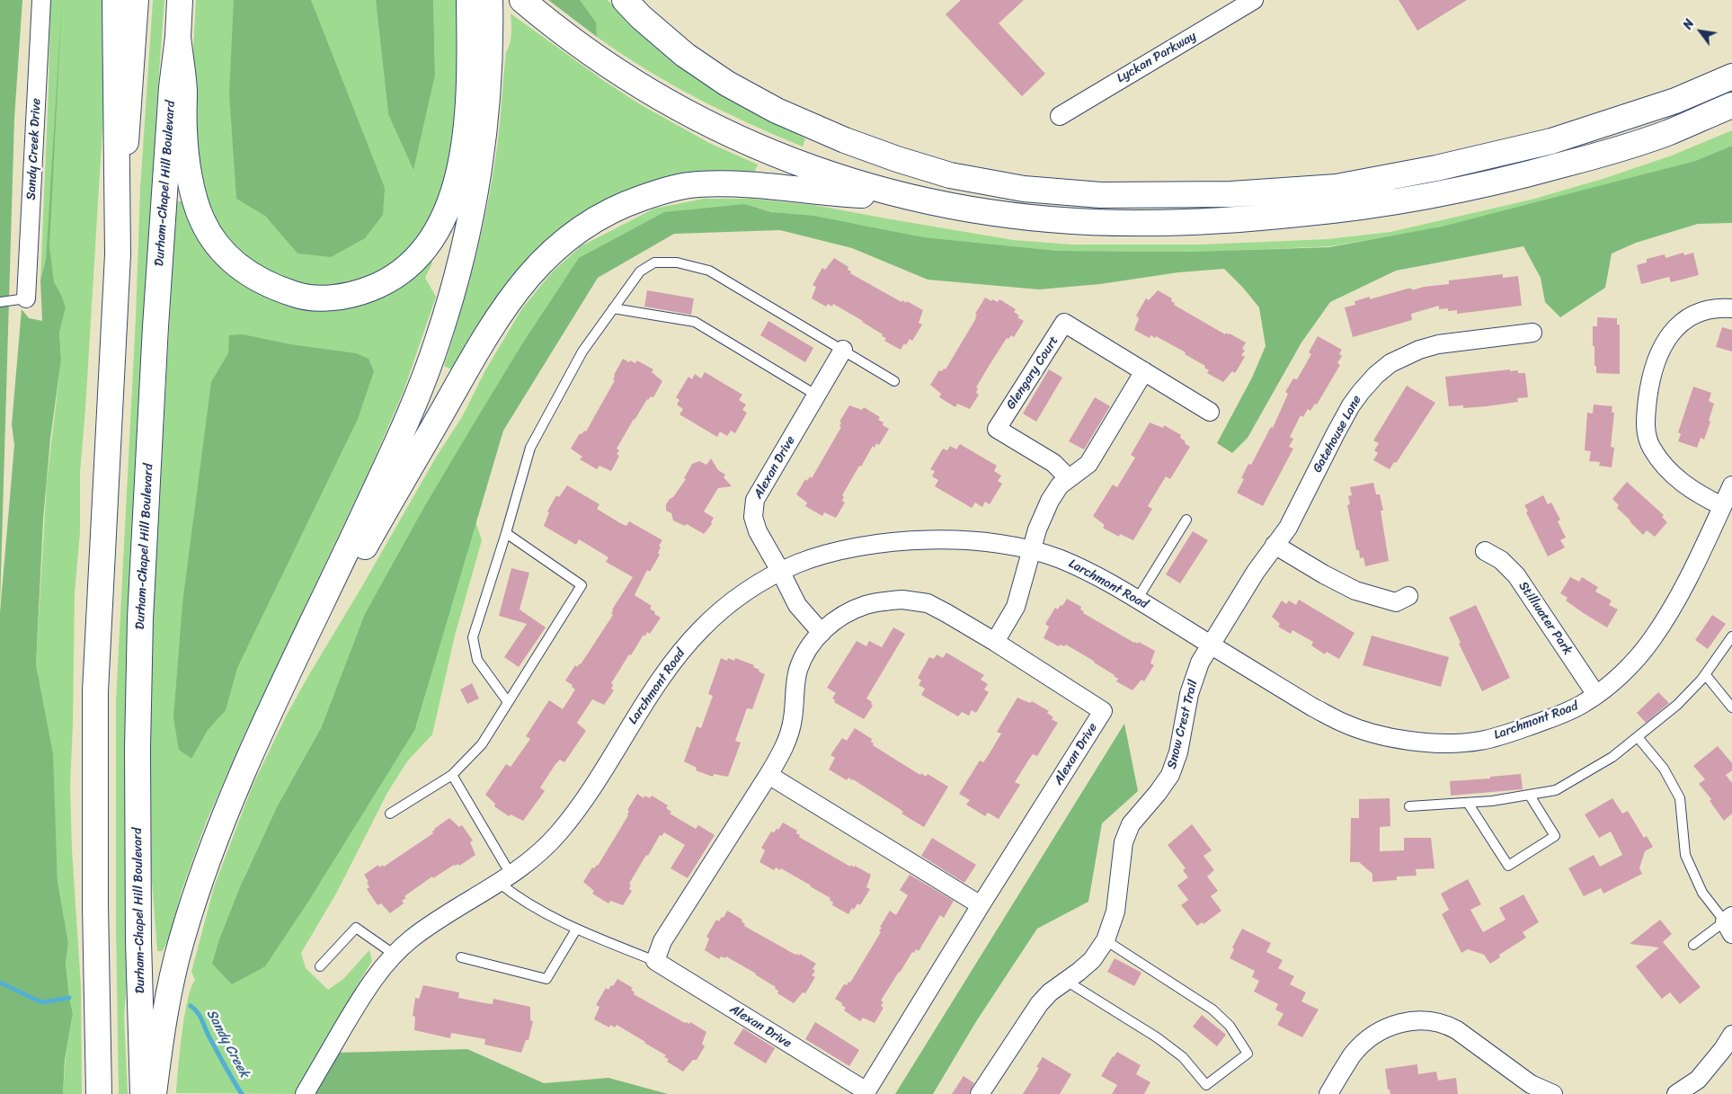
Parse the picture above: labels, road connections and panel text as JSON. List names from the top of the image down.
{
  "streets": {
    "main road": ["Durham-Chapel Hill Boulevard"],
    "street": [
      "Lyckan Parkway",
      "Sandy Creek Drive",
      "Glengary Court",
      "Gatehouse Lane",
      "Alexan Drive",
      "Larchmont Road",
      "Stillwater Park",
      "Snow Crest Trail"
    ]
  },
  "crossings": [
    ["Gatehouse Lane", "Larchmont Road"],
    ["Gatehouse Lane", "Snow Crest Trail"],
    ["Alexan Drive", "Larchmont Road"],
    ["Larchmont Road", "Stillwater Park"],
    ["Larchmont Road", "Snow Crest Trail"]
  ],
  "water": ["Sandy Creek"],
  "north": "top left"
}
